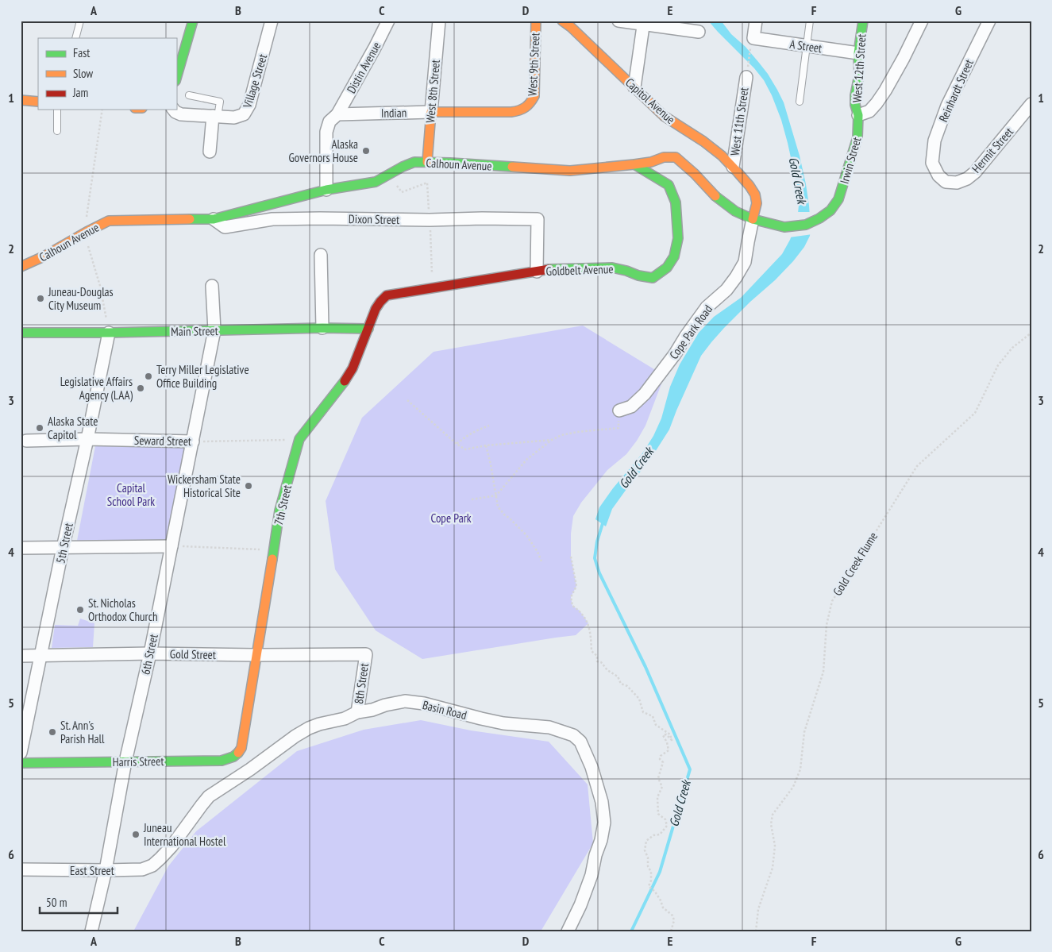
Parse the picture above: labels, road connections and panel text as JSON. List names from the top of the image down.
{
  "streets": {
    "street": [
      "A Street",
      "West 9th Street",
      "Distin Avenue",
      "West 12th Street",
      "Village Street",
      "Reinhardt Street",
      "West 8th Street",
      "Capitol Avenue",
      "Indian",
      "West 11th Street",
      "Hermit Street",
      "Irwin Street",
      "Calhoun Avenue",
      "Dixon Street",
      "Goldbelt Avenue",
      "Main Street",
      "Cope Park Road",
      "Seward Street",
      "7th Street",
      "5th Street",
      "6th Street",
      "Gold Street",
      "8th Street",
      "Basin Road",
      "Harris Street",
      "East Street"
    ],
    "path": ["Gold Creek Flume"]
  },
  "crossings": [
    ["A Street", "West 12th Street"],
    ["West 9th Street", "Indian"],
    ["Distin Avenue", "Indian"],
    ["West 12th Street", "Irwin Street"],
    ["Reinhardt Street", "Hermit Street"],
    ["West 8th Street", "Indian"],
    ["West 8th Street", "Calhoun Avenue"],
    ["Capitol Avenue", "West 11th Street"],
    ["Capitol Avenue", "Calhoun Avenue"],
    ["Capitol Avenue", "Cope Park Road"],
    ["Irwin Street", "Calhoun Avenue"],
    ["Calhoun Avenue", "Dixon Street"],
    ["Calhoun Avenue", "Goldbelt Avenue"],
    ["Calhoun Avenue", "Cope Park Road"],
    ["Dixon Street", "Goldbelt Avenue"],
    ["Goldbelt Avenue", "7th Street"],
    ["Main Street", "7th Street"],
    ["Main Street", "5th Street"],
    ["Main Street", "6th Street"],
    ["Seward Street", "7th Street"],
    ["Seward Street", "5th Street"],
    ["Seward Street", "6th Street"],
    ["7th Street", "Gold Street"],
    ["7th Street", "Harris Street"],
    ["5th Street", "Gold Street"],
    ["6th Street", "Gold Street"],
    ["6th Street", "Harris Street"],
    ["6th Street", "East Street"],
    ["Gold Street", "8th Street"],
    ["8th Street", "Basin Road"],
    ["Basin Road", "East Street"]
  ],
  "water": ["Gold Creek"],
  "parks": ["Capital School Park", "Cope Park"],
  "places": [
    "Alaska Governors House",
    "Juneau-Douglas City Museum",
    "Terry Miller Legislative Office Building",
    "Legislative Affairs Agency (LAA)",
    "Alaska State Capitol",
    "Wickersham State Historical Site",
    "St. Nicholas Orthodox Church",
    "St. Ann's Parish Hall",
    "Juneau International Hostel"
  ],
  "legend": ["Fast", "Slow", "Jam"],
  "scale_bar": "50 m",
  "grid": {
    "columns": [
      "A",
      "B",
      "C",
      "D",
      "E",
      "F",
      "G"
    ],
    "rows": [
      "1",
      "2",
      "3",
      "4",
      "5",
      "6"
    ]
  }
}
